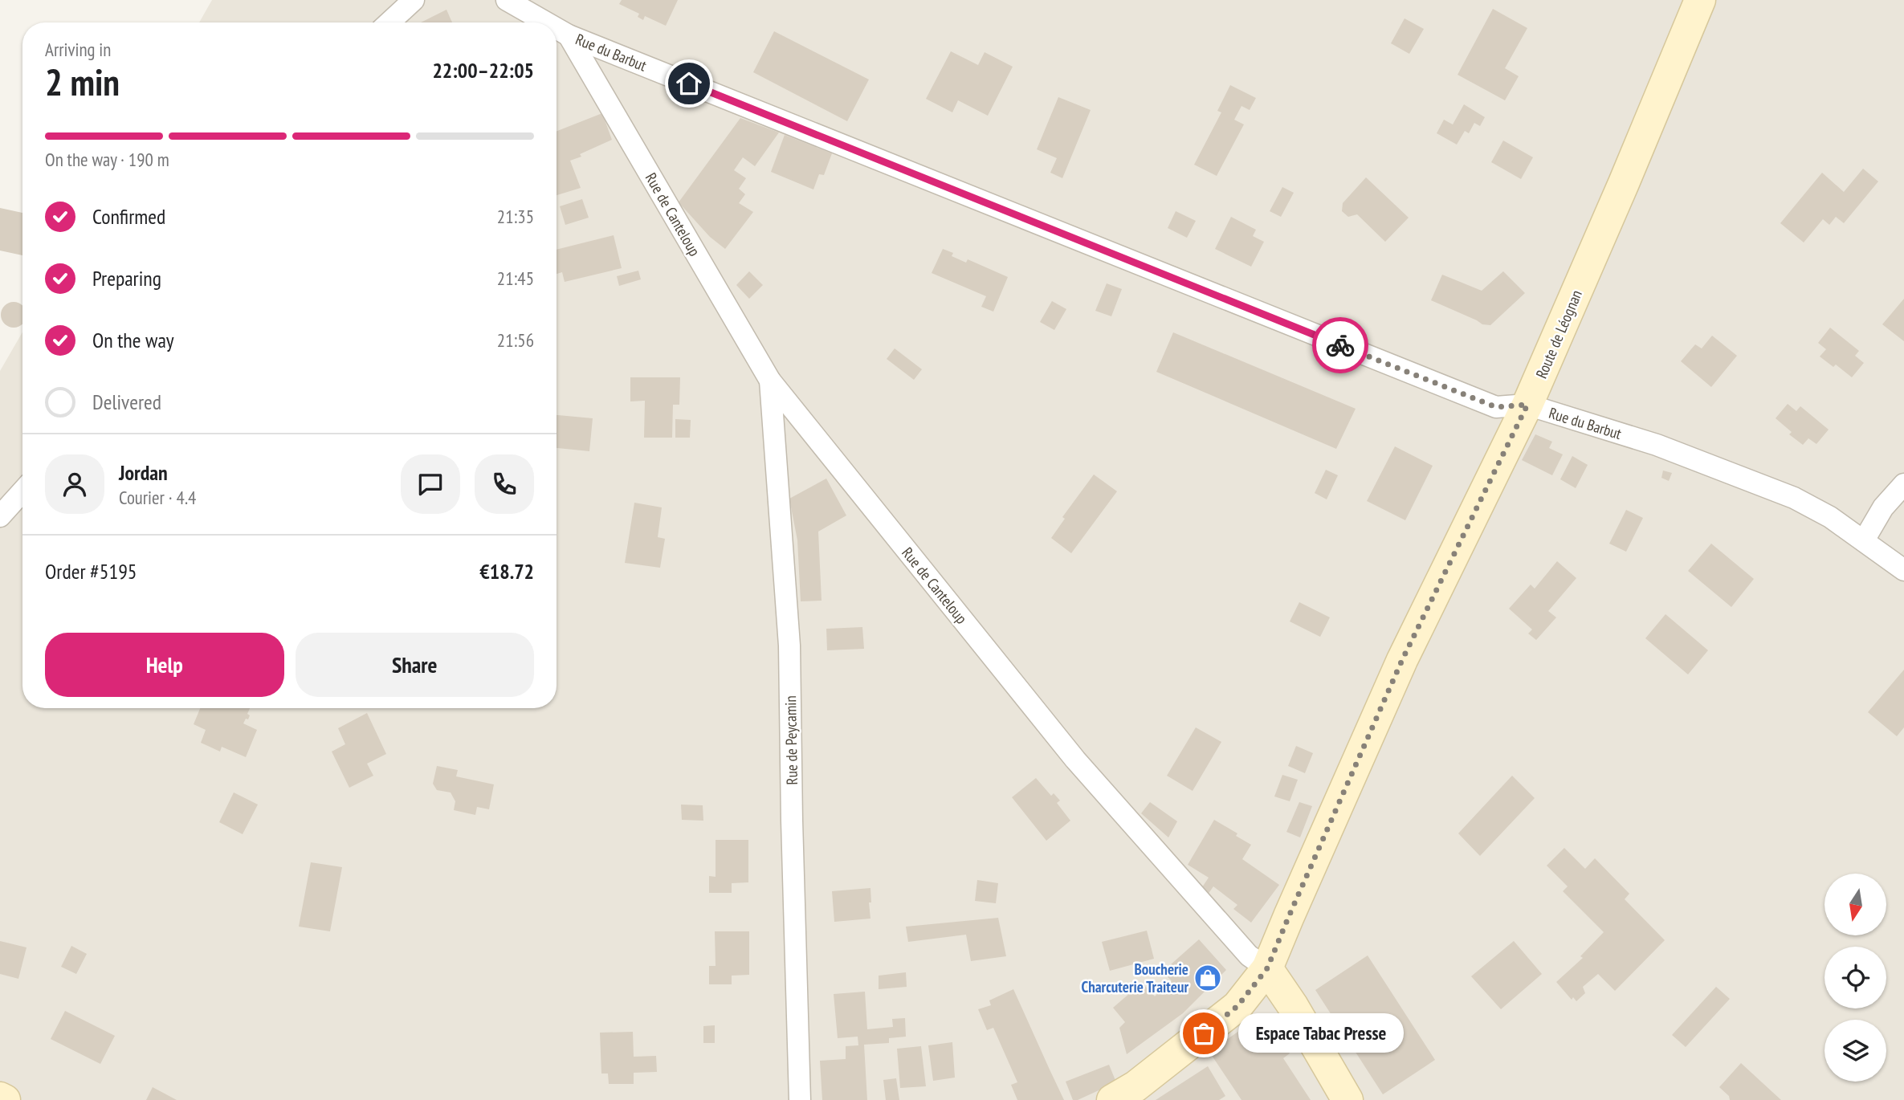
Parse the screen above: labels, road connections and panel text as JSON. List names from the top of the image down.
{
  "streets": {
    "street": [
      "Rue du Barbut",
      "Rue de Canteloup",
      "Route de Léognan",
      "Rue de Peycamin"
    ]
  },
  "crossings": [
    ["Rue du Barbut", "Rue de Canteloup"],
    ["Rue du Barbut", "Route de Léognan"],
    ["Rue de Canteloup", "Route de Léognan"],
    ["Rue de Canteloup", "Rue de Peycamin"]
  ],
  "places": {
    "shop": ["Boucherie Charcuterie Traiteur"],
    "other": ["Espace Tabac Presse"]
  },
  "north": "bottom",
  "page": {
    "heading": ["2 min", "Arriving in", "22:00–22:05"],
    "panel": [
      "Jordan",
      "Courier · 4.4",
      "Order #5195",
      "€18.72"
    ],
    "bar": "On the way · 190 m",
    "list": [
      ["Confirmed", "21:35"],
      ["Preparing", "21:45"],
      ["On the way", "21:56"],
      "Delivered"
    ],
    "buttons": ["Help", "Share"],
    "bubble": "Espace Tabac Presse"
  }
}
